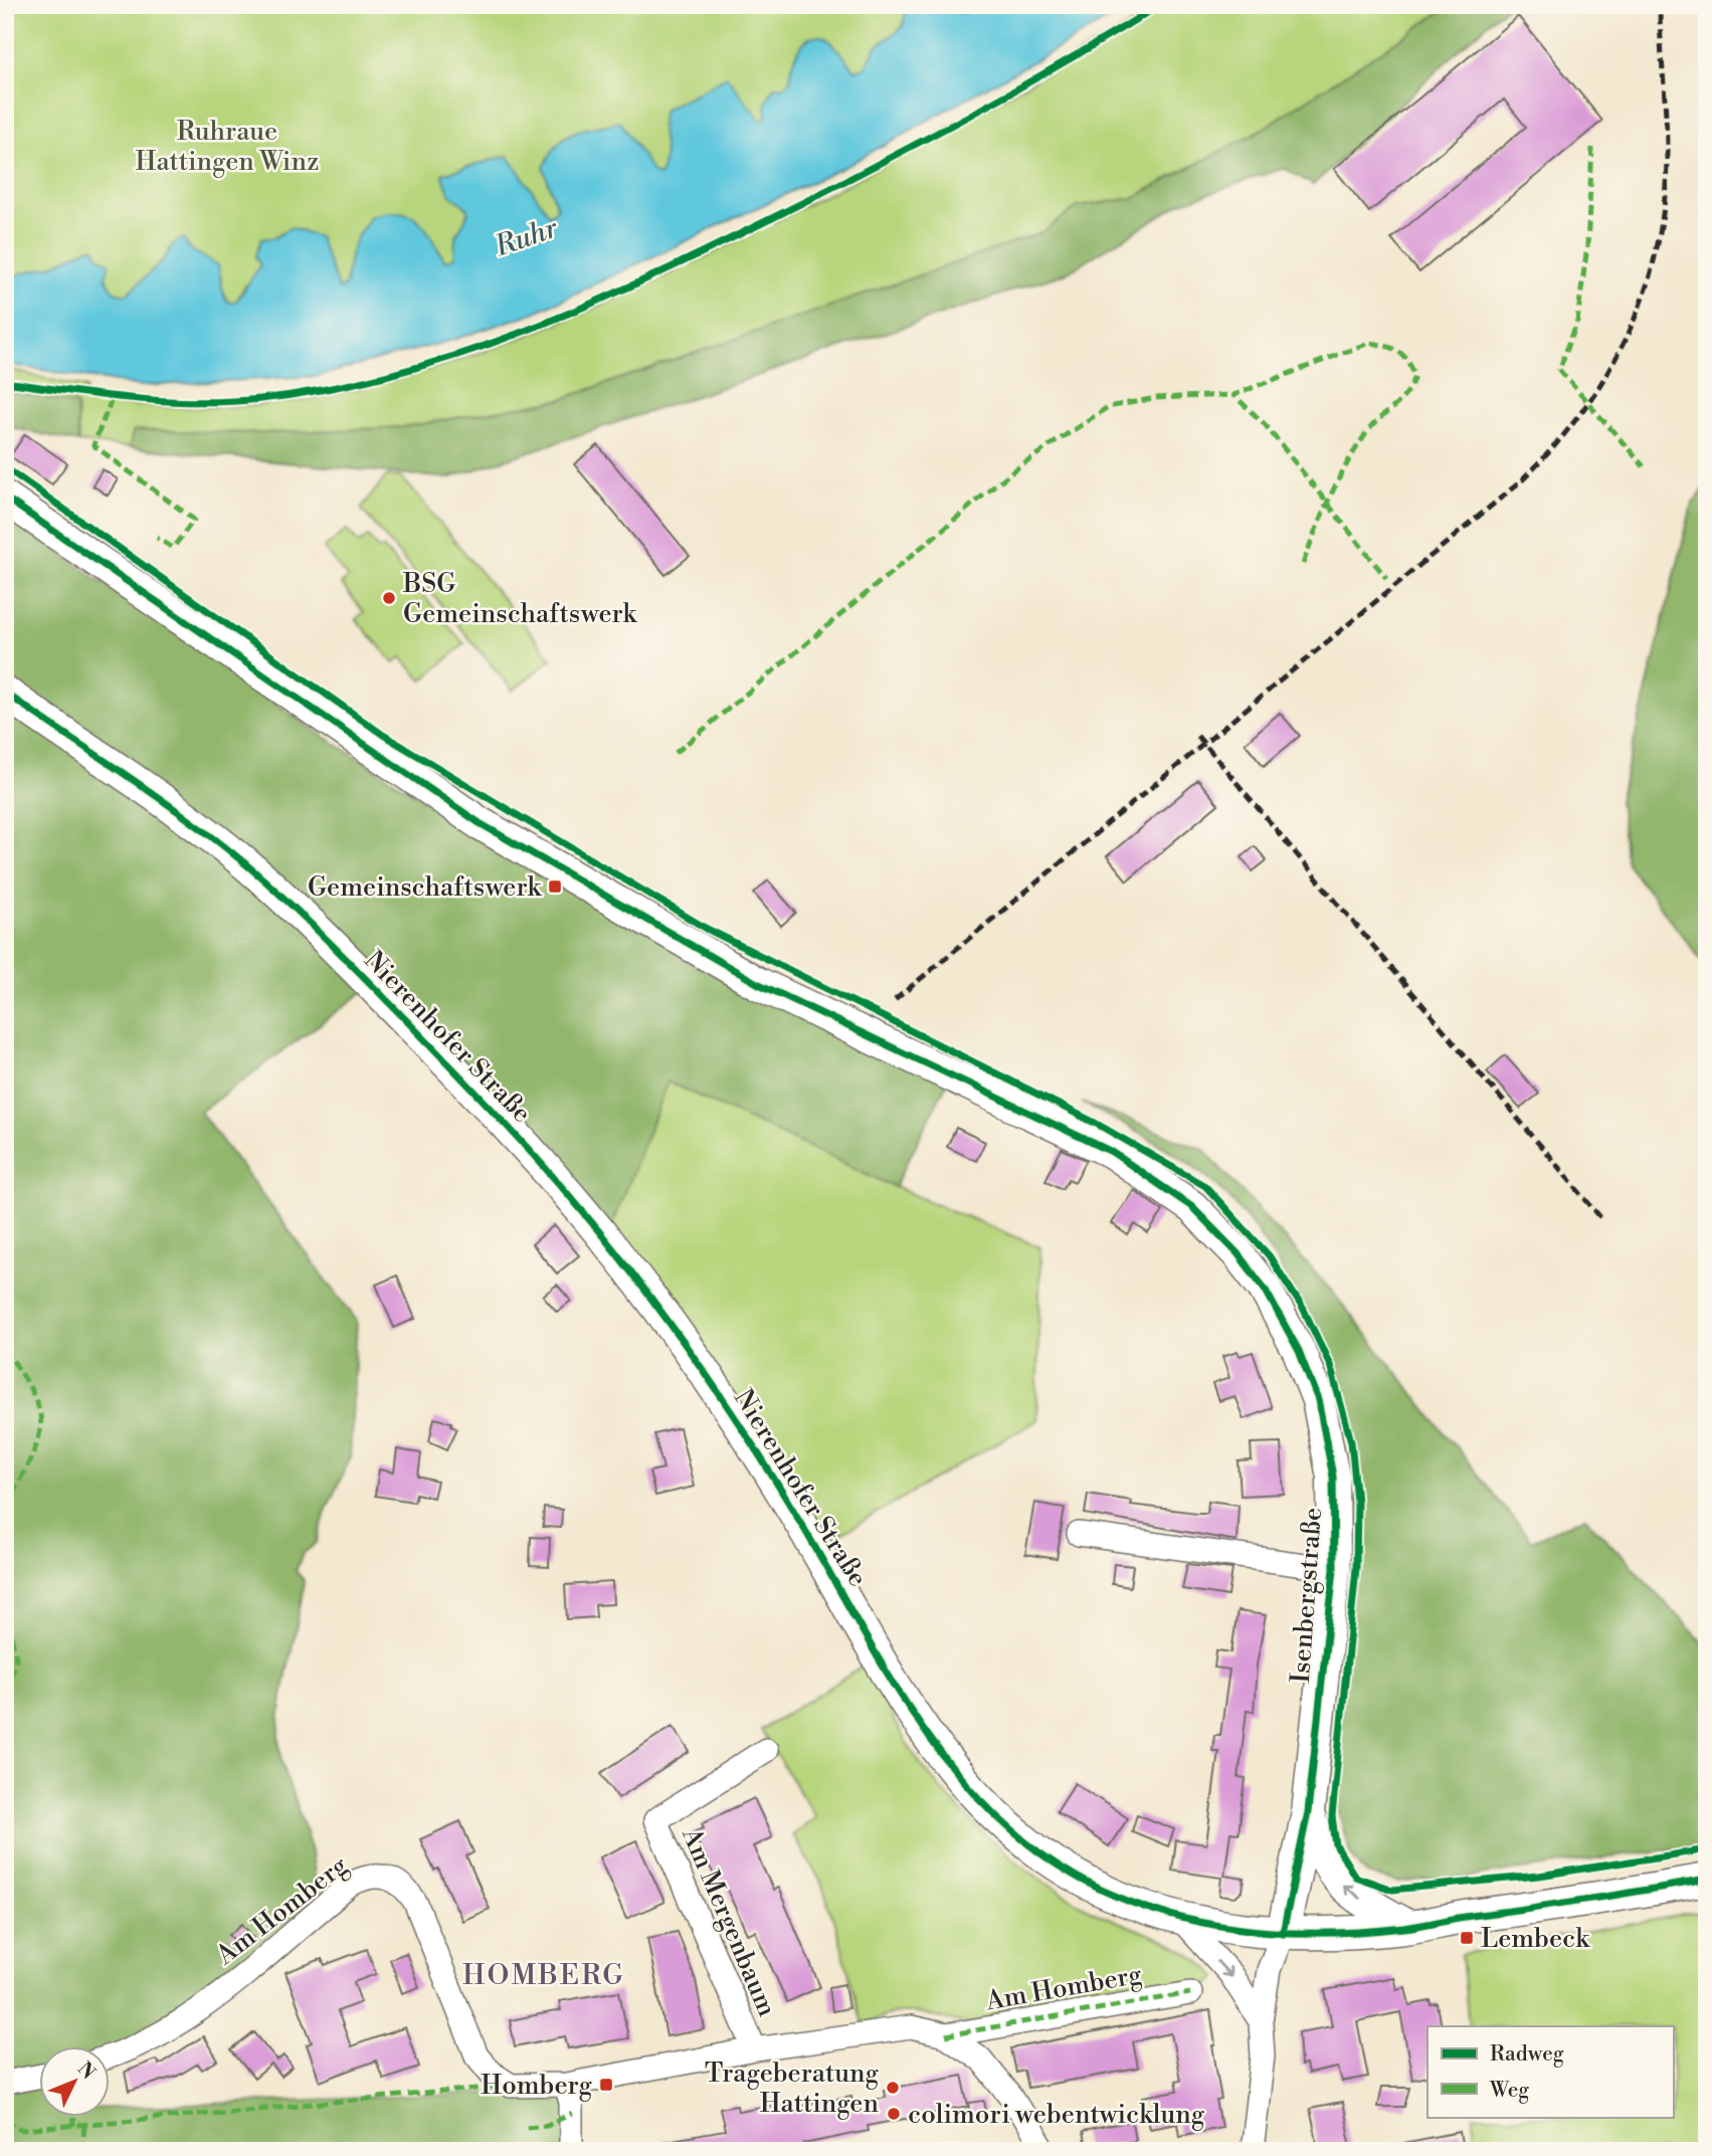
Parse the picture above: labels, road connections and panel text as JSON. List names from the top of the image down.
{
  "streets": {
    "main road": ["Nierenhofer Straße", "Isenbergstraße"],
    "street": ["Am Homberg", "Am Mergenbaum"]
  },
  "crossings": [
    ["Nierenhofer Straße", "Isenbergstraße"],
    ["Am Homberg", "Am Mergenbaum"]
  ],
  "districts": ["HOMBERG"],
  "water": ["Ruhr"],
  "parks": ["Ruhraue Hattingen Winz"],
  "places": {
    "other": ["BSG Gemeinschaftswerk", "Trageberatung Hattingen", "colimori webentwicklung"],
    "transit": ["Gemeinschaftswerk", "Lembeck", "Homberg"]
  },
  "legend": ["Radweg", "Weg"],
  "north": "top right"
}
